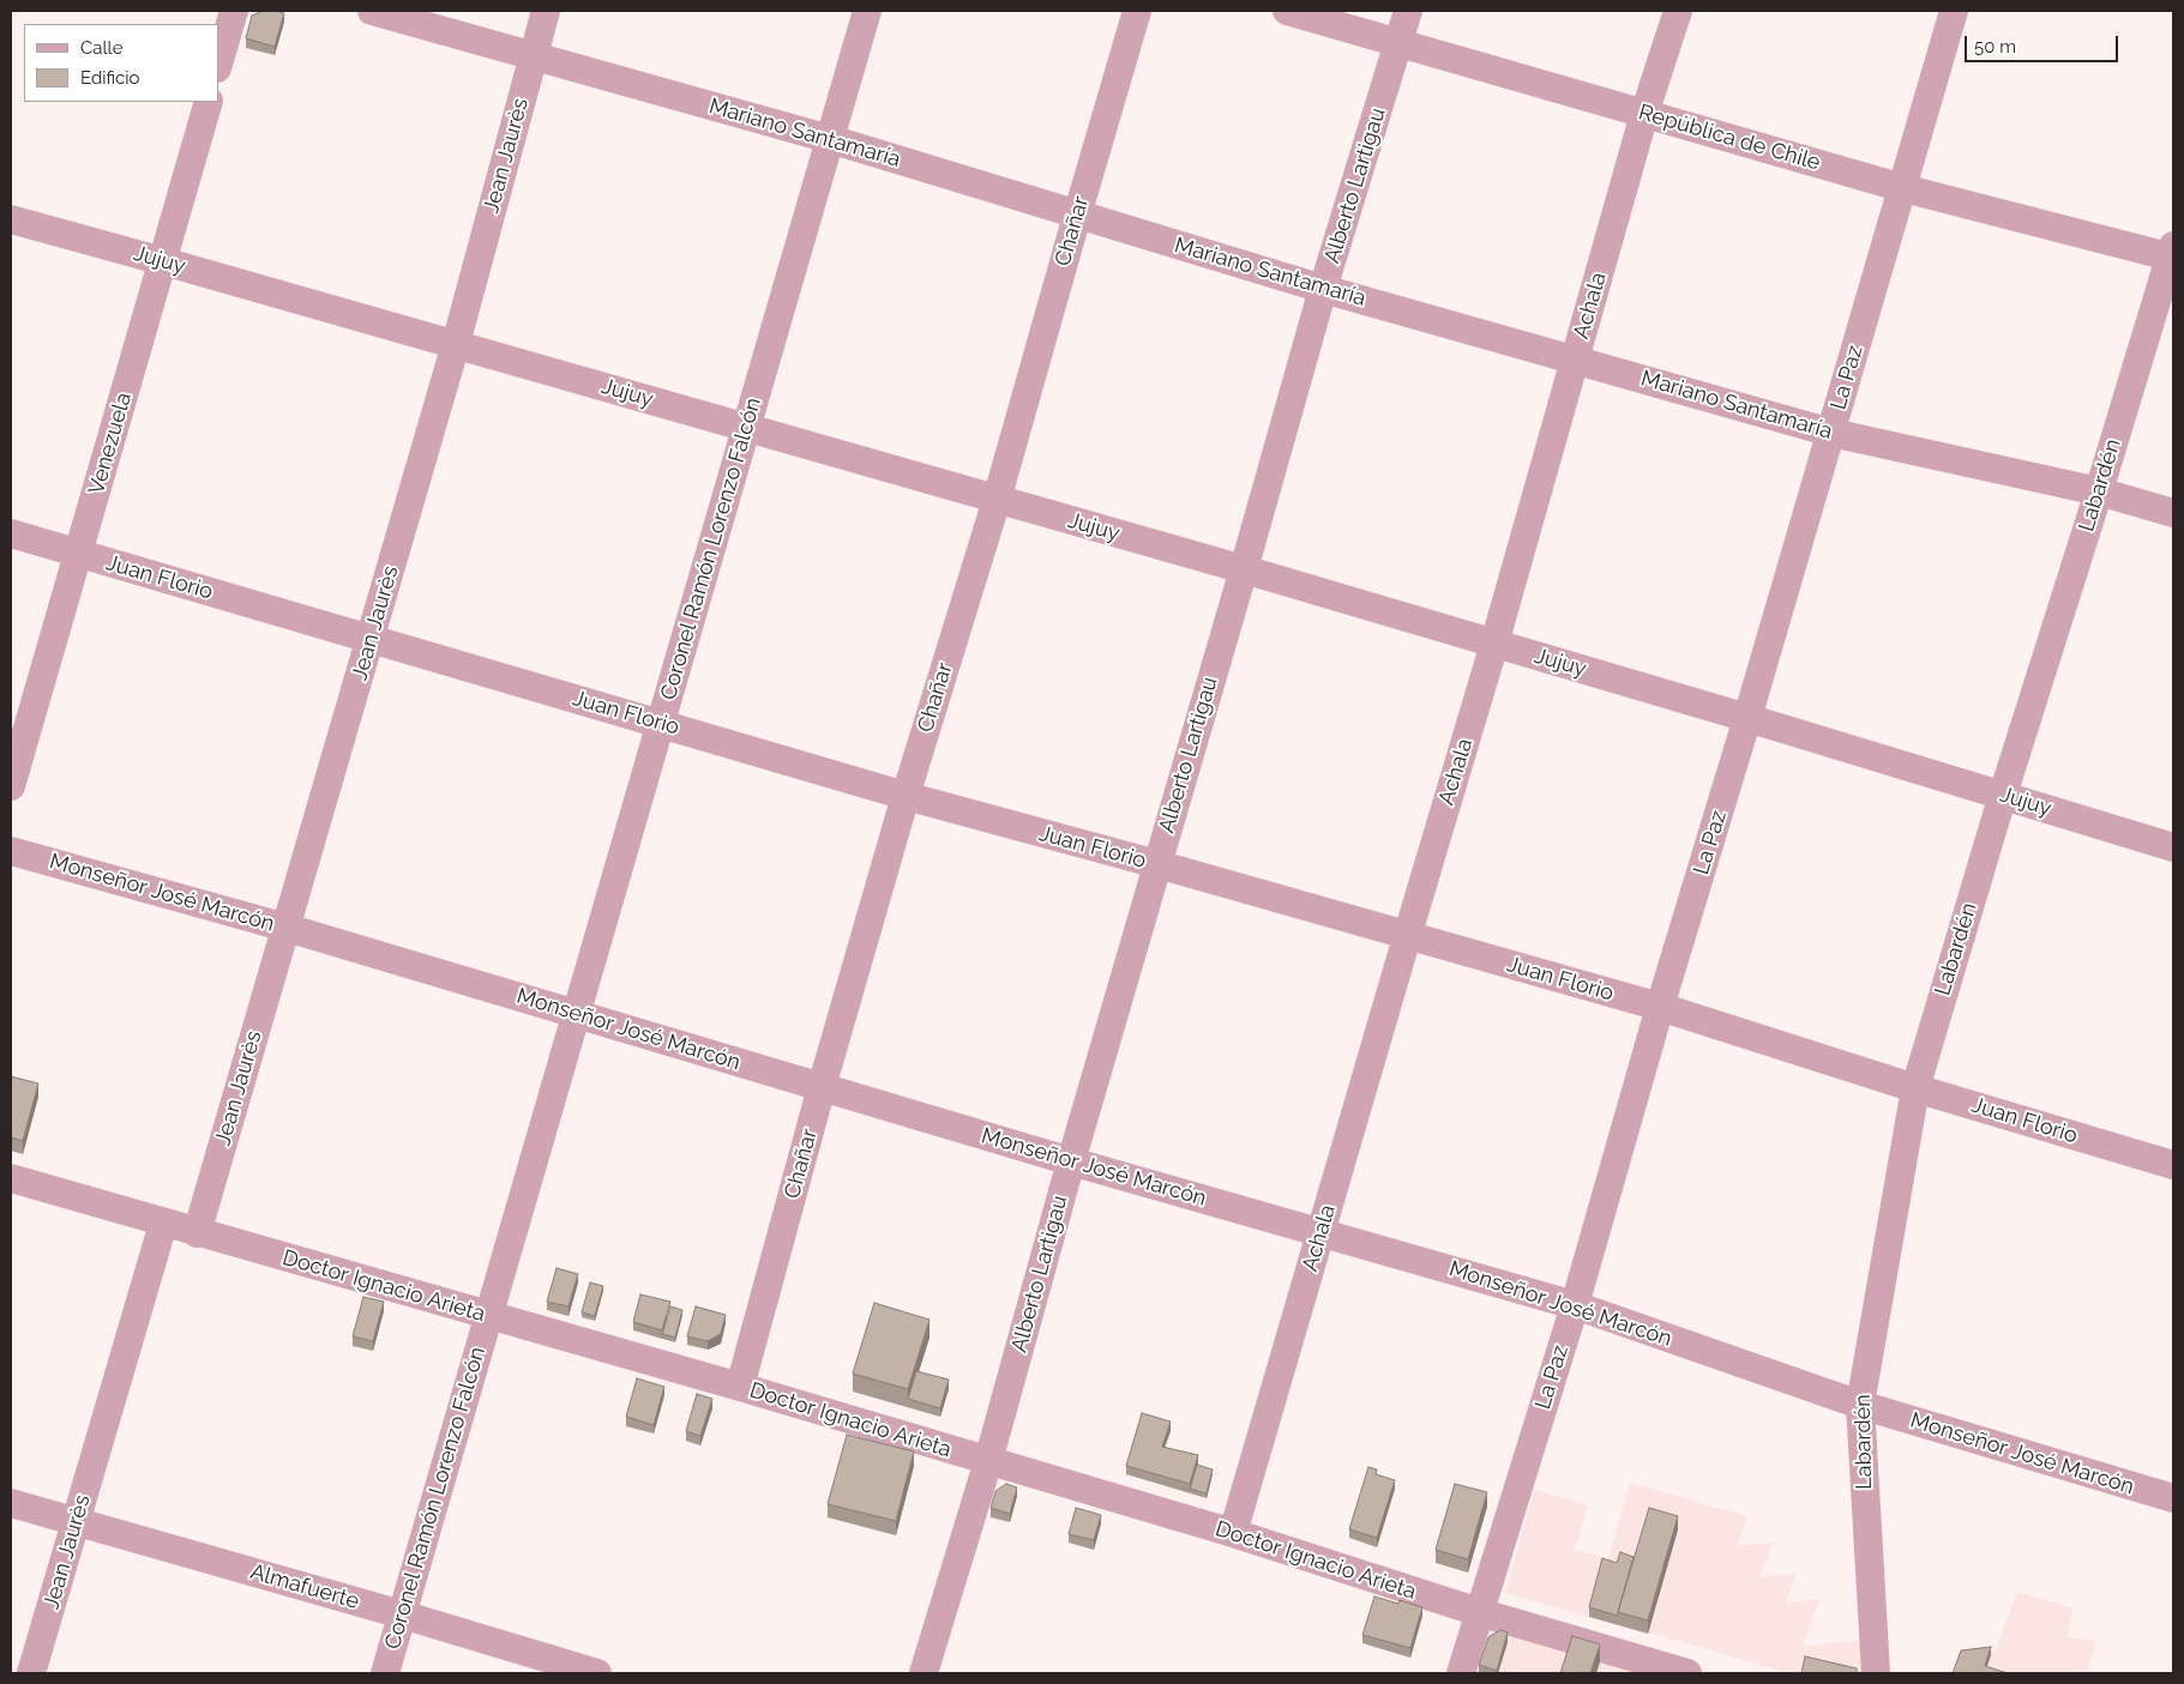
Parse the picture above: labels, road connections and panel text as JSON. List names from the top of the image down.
{
  "streets": {
    "street": [
      "Mariano Santamaría",
      "República de Chile",
      "Jean Jaurès",
      "Alberto Lartigau",
      "Chañar",
      "Jujuy",
      "Achala",
      "La Paz",
      "Venezuela",
      "Labardén",
      "Coronel Ramón Lorenzo Falcón",
      "Juan Florio",
      "Monseñor José Marcón",
      "Doctor Ignacio Arieta",
      "Almafuerte"
    ]
  },
  "crossings": [
    ["Mariano Santamaría", "Jean Jaurès"],
    ["Mariano Santamaría", "Alberto Lartigau"],
    ["Mariano Santamaría", "Chañar"],
    ["Mariano Santamaría", "Achala"],
    ["Mariano Santamaría", "La Paz"],
    ["Mariano Santamaría", "Labardén"],
    ["Mariano Santamaría", "Coronel Ramón Lorenzo Falcón"],
    ["República de Chile", "Alberto Lartigau"],
    ["República de Chile", "Achala"],
    ["República de Chile", "La Paz"],
    ["República de Chile", "Labardén"],
    ["Jean Jaurès", "Jujuy"],
    ["Jean Jaurès", "Juan Florio"],
    ["Jean Jaurès", "Monseñor José Marcón"],
    ["Jean Jaurès", "Doctor Ignacio Arieta"],
    ["Jean Jaurès", "Almafuerte"],
    ["Alberto Lartigau", "Jujuy"],
    ["Alberto Lartigau", "Juan Florio"],
    ["Alberto Lartigau", "Monseñor José Marcón"],
    ["Alberto Lartigau", "Doctor Ignacio Arieta"],
    ["Chañar", "Jujuy"],
    ["Chañar", "Juan Florio"],
    ["Chañar", "Monseñor José Marcón"],
    ["Chañar", "Doctor Ignacio Arieta"],
    ["Jujuy", "Achala"],
    ["Jujuy", "La Paz"],
    ["Jujuy", "Venezuela"],
    ["Jujuy", "Labardén"],
    ["Jujuy", "Coronel Ramón Lorenzo Falcón"],
    ["Achala", "Juan Florio"],
    ["Achala", "Monseñor José Marcón"],
    ["Achala", "Doctor Ignacio Arieta"],
    ["La Paz", "Juan Florio"],
    ["La Paz", "Monseñor José Marcón"],
    ["La Paz", "Doctor Ignacio Arieta"],
    ["Venezuela", "Juan Florio"],
    ["Labardén", "Juan Florio"],
    ["Labardén", "Monseñor José Marcón"],
    ["Coronel Ramón Lorenzo Falcón", "Juan Florio"],
    ["Coronel Ramón Lorenzo Falcón", "Monseñor José Marcón"],
    ["Coronel Ramón Lorenzo Falcón", "Doctor Ignacio Arieta"],
    ["Coronel Ramón Lorenzo Falcón", "Almafuerte"]
  ],
  "legend": ["Calle", "Edificio"],
  "scale_bar": "50 m"
}
